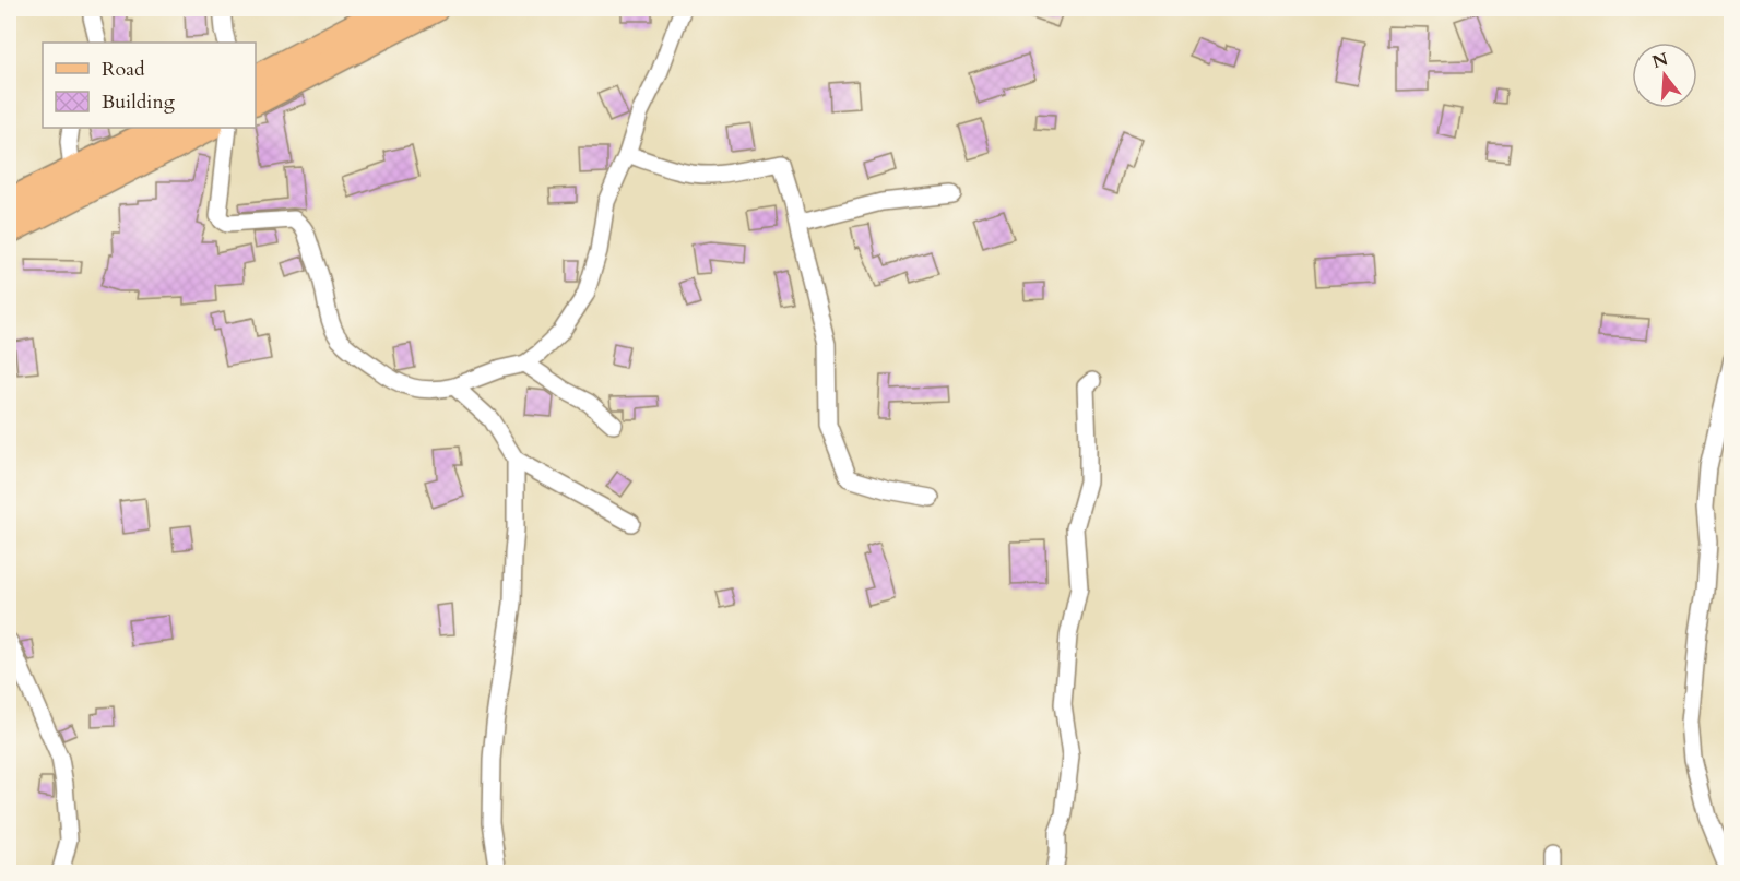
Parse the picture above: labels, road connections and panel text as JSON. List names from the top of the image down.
{
  "legend": ["Road", "Building"],
  "north": "top"
}
